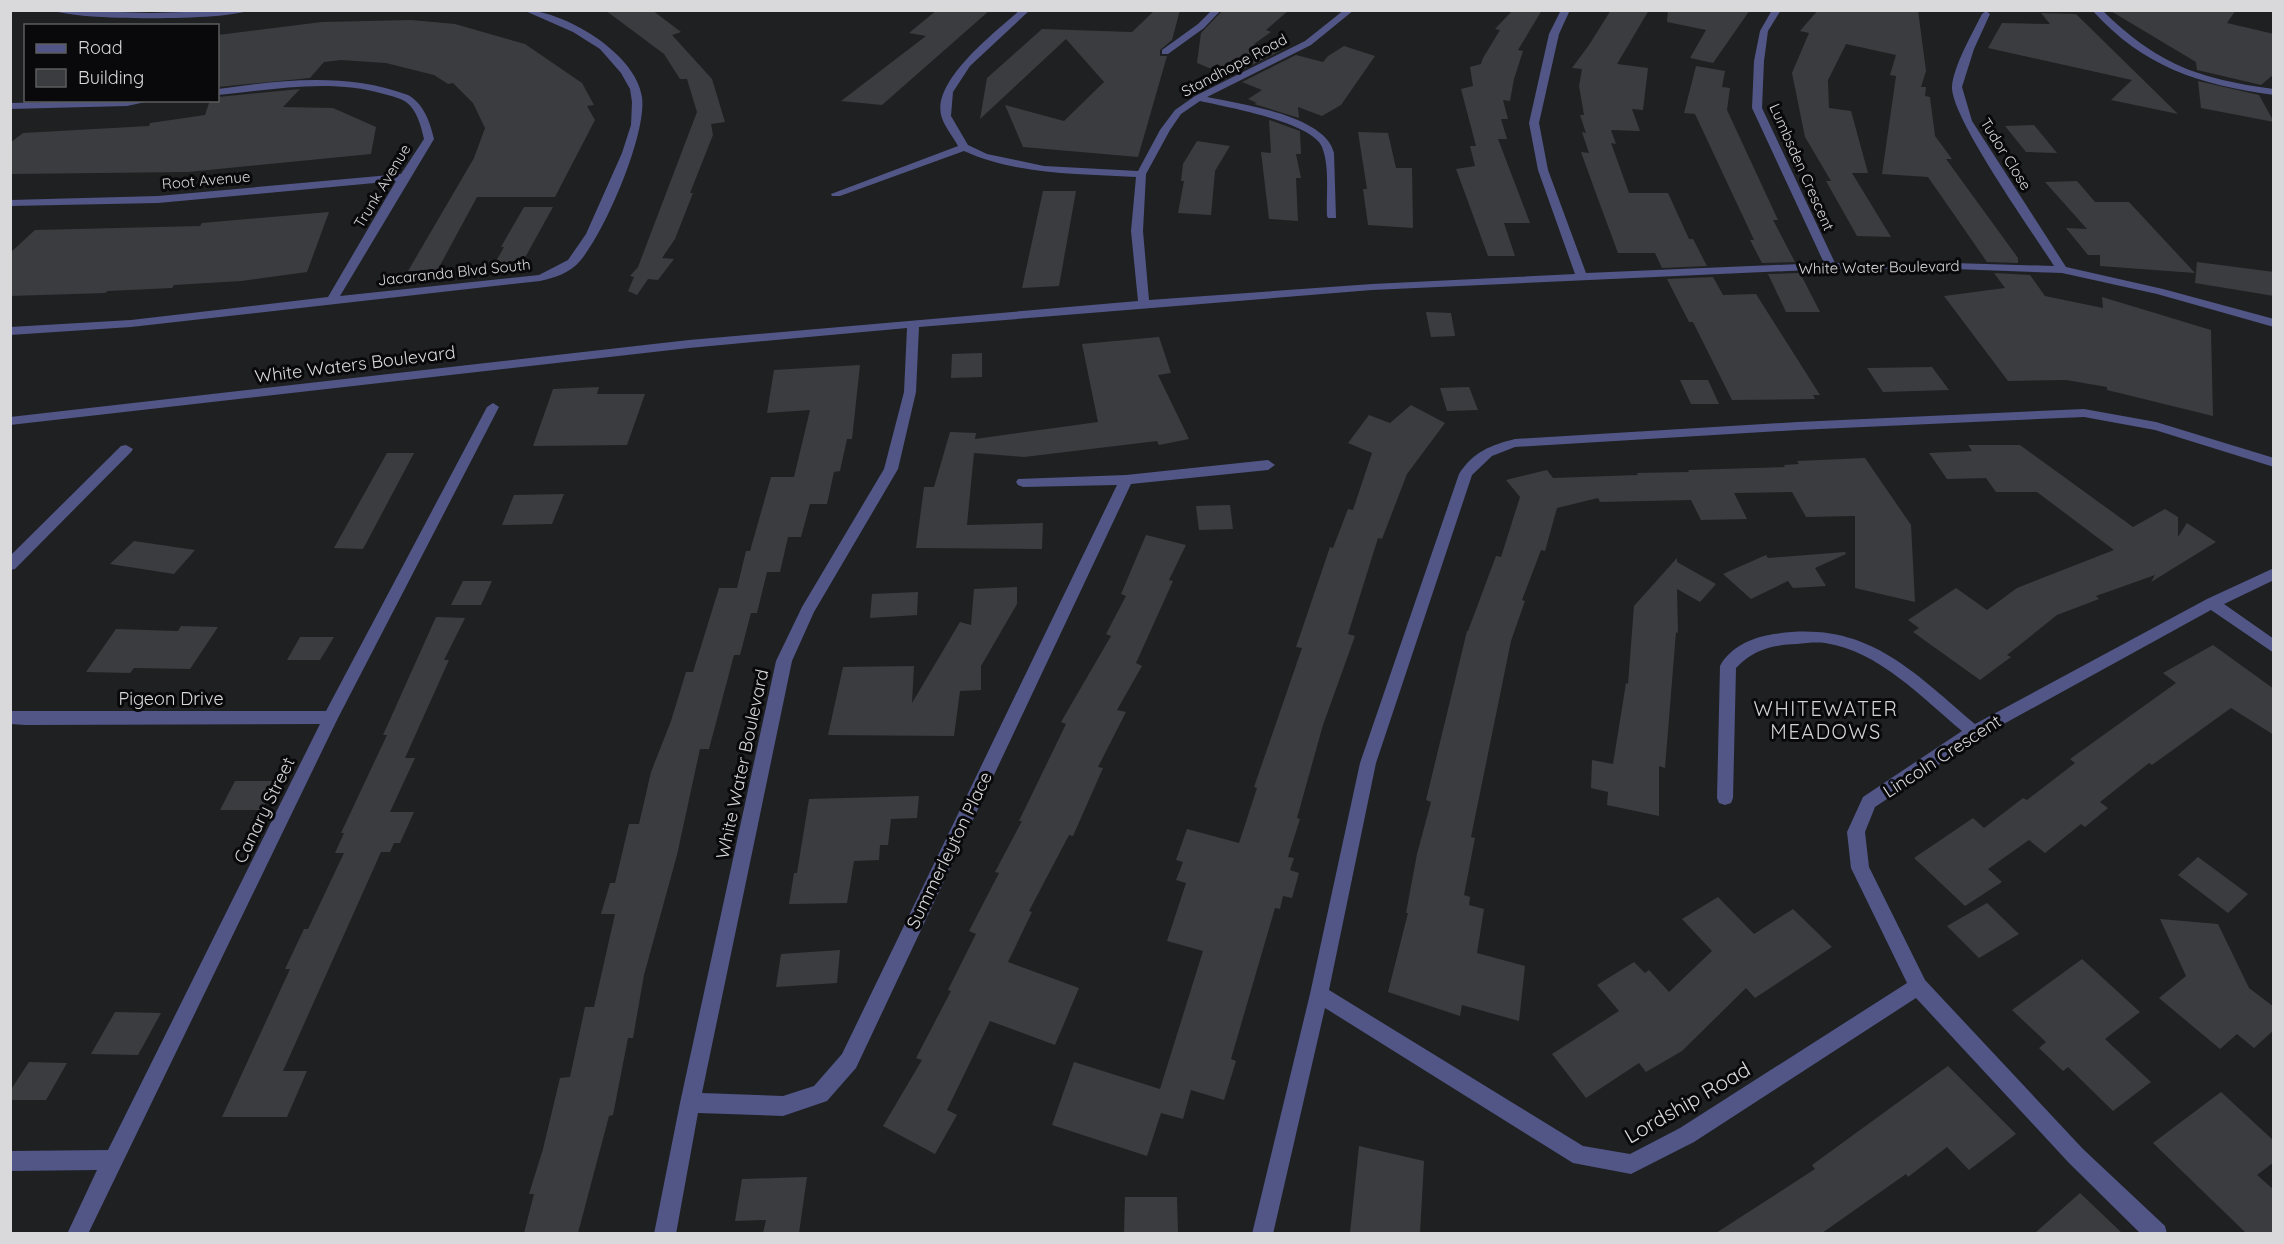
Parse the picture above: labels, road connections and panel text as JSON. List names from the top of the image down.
{
  "streets": {
    "street": [
      "Standhope Road",
      "Tudor Close",
      "Lumbsden Crescent",
      "Root Avenue",
      "Trunk Avenue",
      "White Water Boulevard",
      "Jacaranda Blvd South",
      "White Waters Boulevard",
      "Pigeon Drive",
      "Lincoln Crescent",
      "Canary Street",
      "Summerleyton Place",
      "Lordship Road"
    ]
  },
  "crossings": [
    ["Standhope Road", "White Water Boulevard"],
    ["Standhope Road", "White Waters Boulevard"],
    ["Tudor Close", "White Water Boulevard"],
    ["Lumbsden Crescent", "White Water Boulevard"],
    ["Root Avenue", "Trunk Avenue"],
    ["Trunk Avenue", "Jacaranda Blvd South"],
    ["White Water Boulevard", "White Waters Boulevard"],
    ["White Water Boulevard", "Summerleyton Place"],
    ["Pigeon Drive", "Canary Street"],
    ["Lincoln Crescent", "Lordship Road"]
  ],
  "districts": ["WHITEWATER MEADOWS"],
  "legend": ["Road", "Building"]
}
